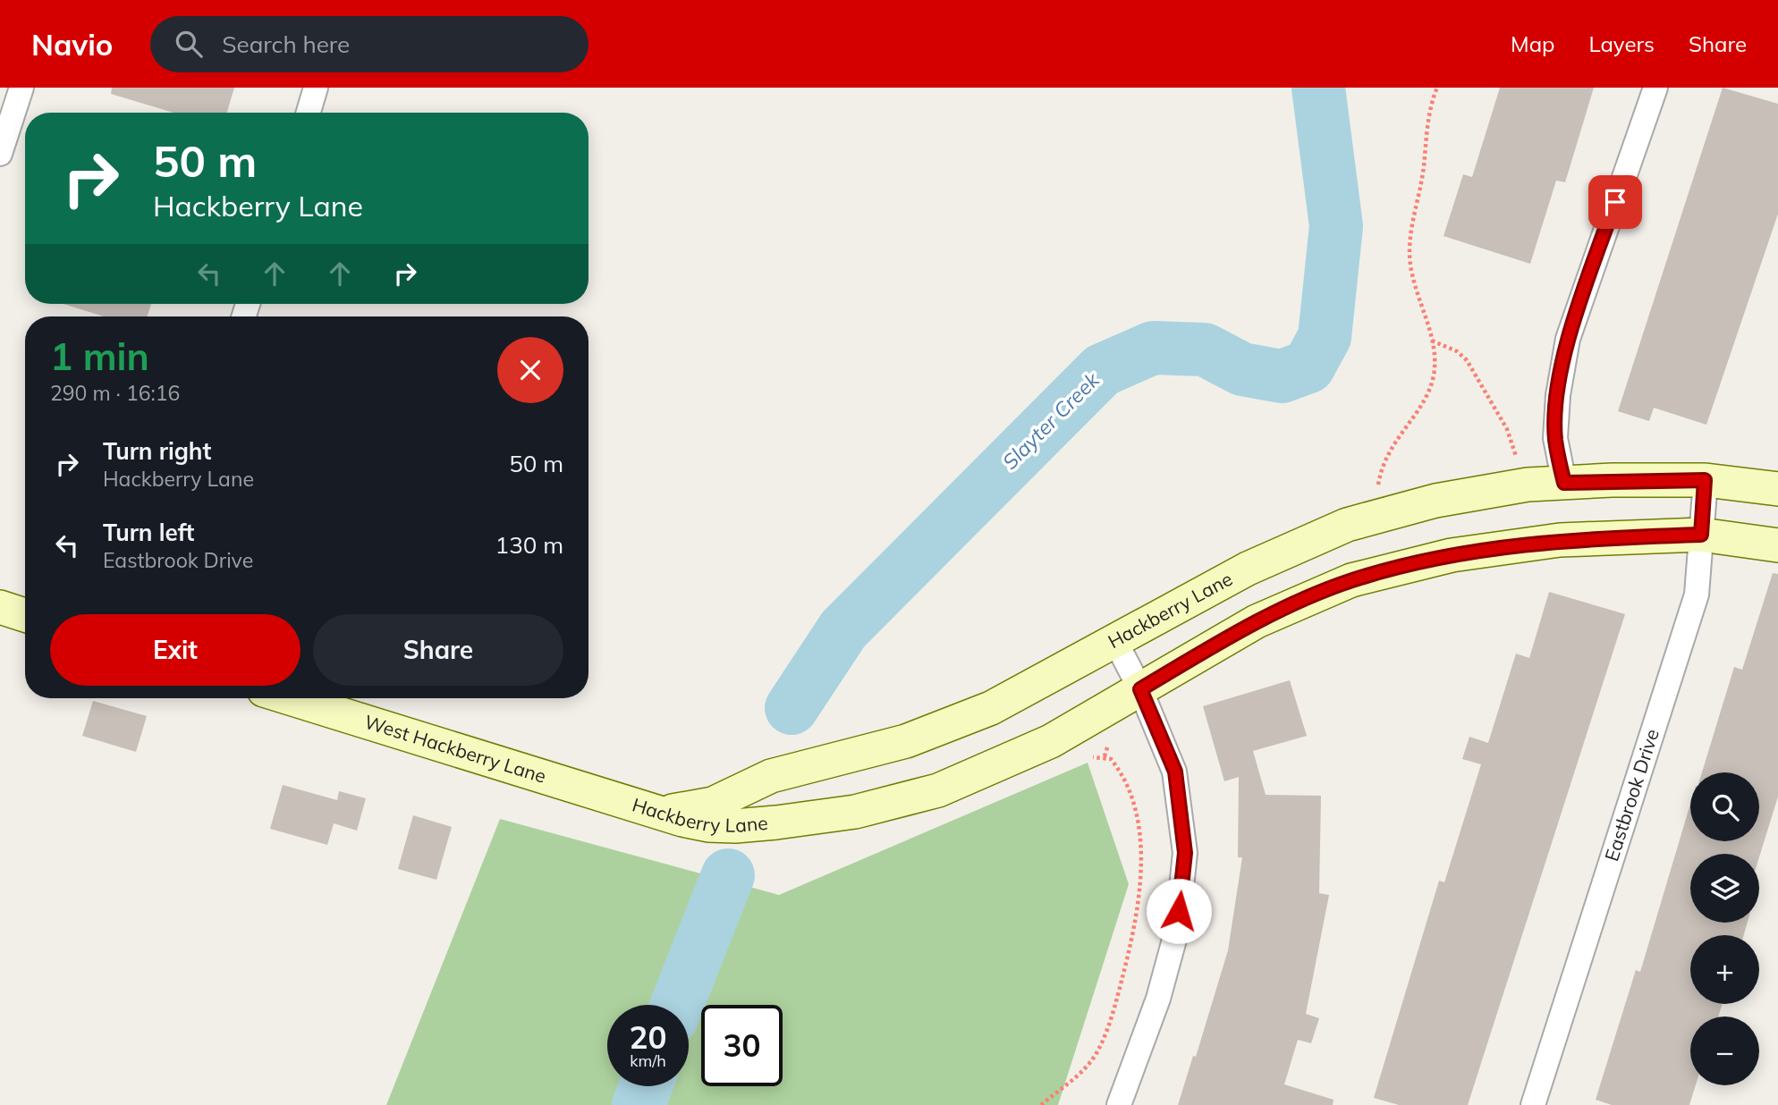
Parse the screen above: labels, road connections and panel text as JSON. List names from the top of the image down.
{
  "streets": {
    "street": ["Hackberry Lane", "West Hackberry Lane", "Eastbrook Drive"]
  },
  "crossings": [
    ["Hackberry Lane", "West Hackberry Lane"],
    ["Hackberry Lane", "Eastbrook Drive"]
  ],
  "water": ["Slayter Creek"],
  "page": {
    "header": "Navio",
    "search": "Search here",
    "nav": ["Map", "Layers", "Share"],
    "turn": ["50 m", "Hackberry Lane"],
    "heading": ["1 min", "290 m · 16:16"],
    "list": [
      {
        "name": "Turn right",
        "note": "Hackberry Lane",
        "value": "50 m"
      },
      {
        "name": "Turn left",
        "note": "Eastbrook Drive",
        "value": "130 m"
      }
    ],
    "buttons": ["Exit", "Share"],
    "map_buttons": ["+", "−"],
    "speed": "20 km/h",
    "limit": "30"
  }
}
